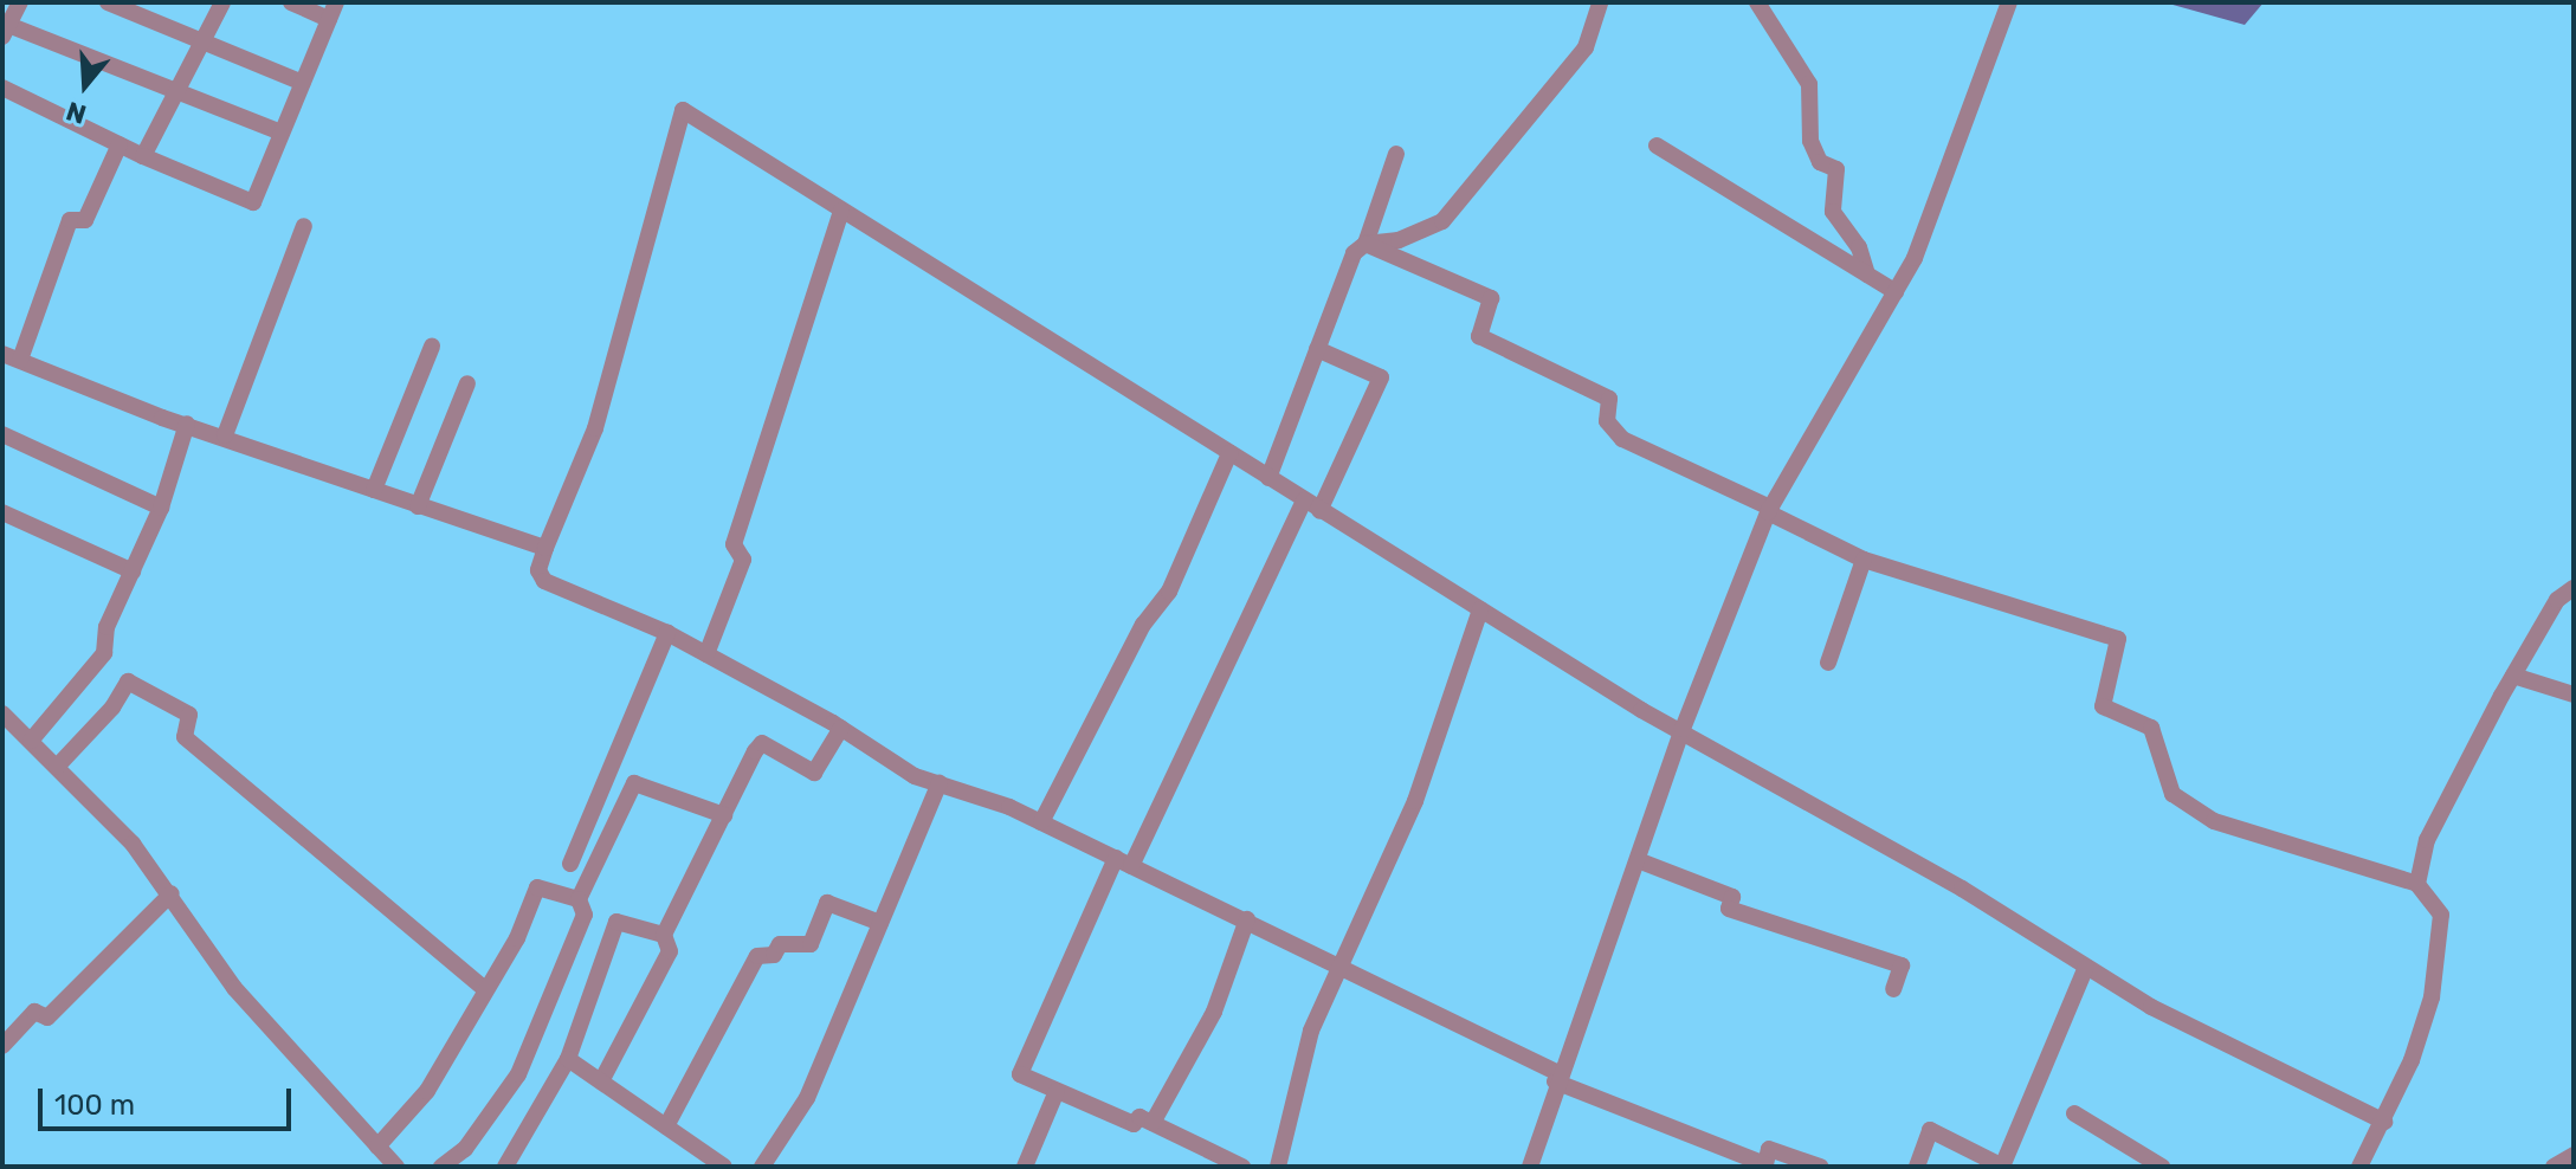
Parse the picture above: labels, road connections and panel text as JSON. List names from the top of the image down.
{
  "scale_bar": "100 m",
  "north": "bottom"
}
